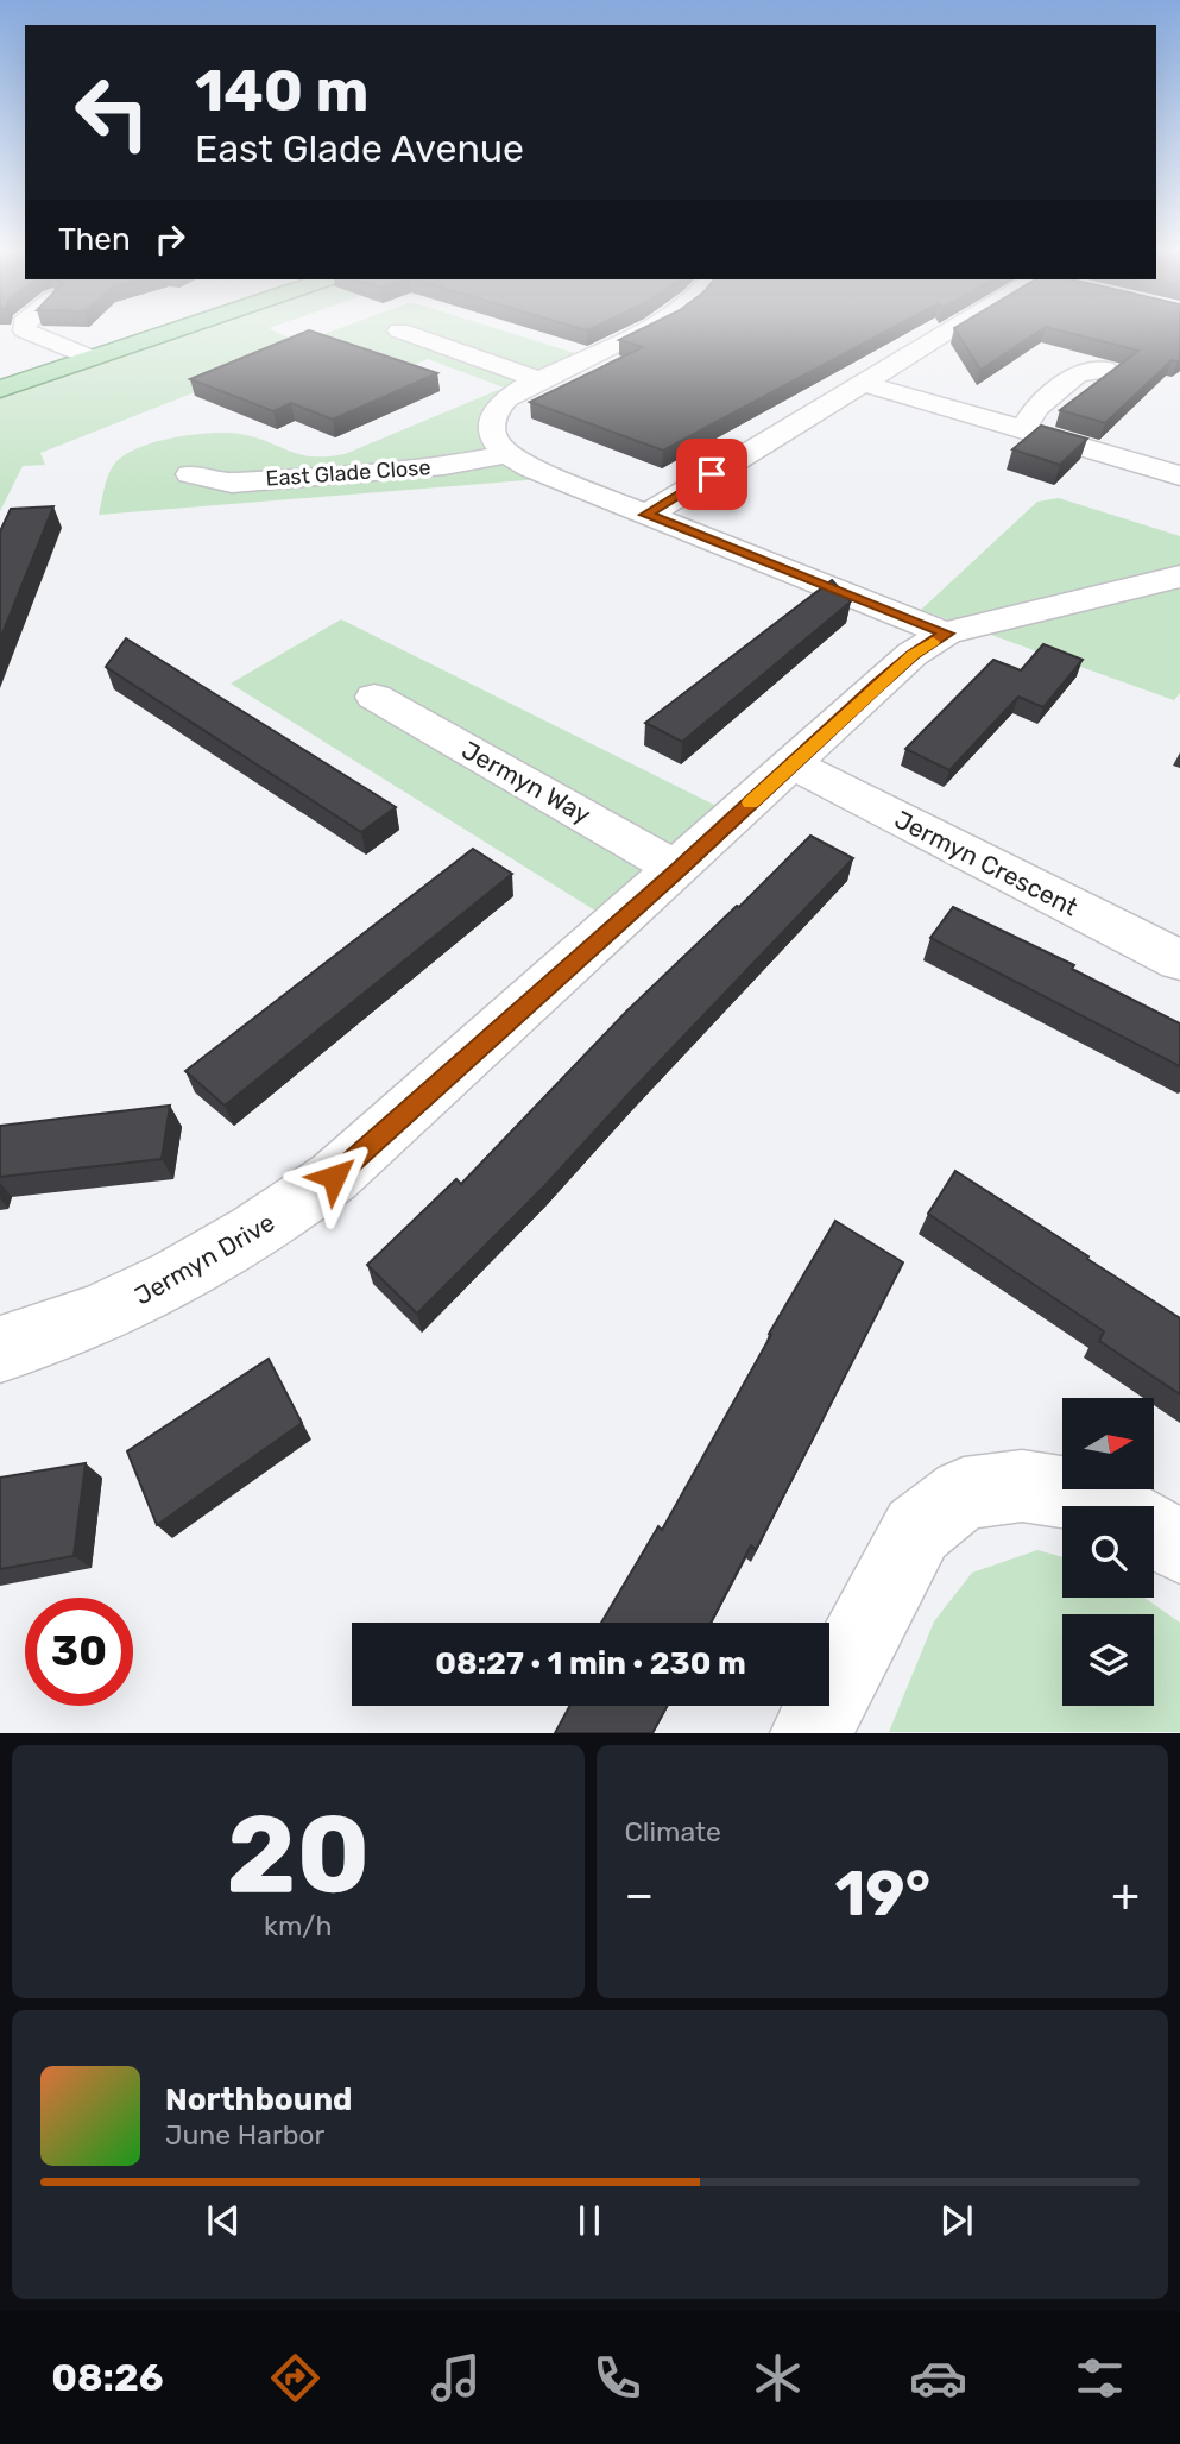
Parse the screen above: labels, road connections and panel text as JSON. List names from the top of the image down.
{
  "streets": {
    "street": [
      "East Glade Close",
      "Jermyn Way",
      "Jermyn Crescent",
      "Jermyn Drive"
    ]
  },
  "crossings": [
    ["Jermyn Way", "Jermyn Drive"],
    ["Jermyn Crescent", "Jermyn Drive"]
  ],
  "north": "right",
  "page": {
    "turn": ["140 m", "East Glade Avenue"],
    "then": "Then",
    "limit": "30",
    "trip": "08:27 · 1 min · 230 m",
    "tile": [
      ["20", "km/h"],
      "Climate"
    ],
    "heat": ["−", "19°", "+"],
    "song": ["Northbound", "June Harbor"],
    "tabs": "08:26"
  }
}
